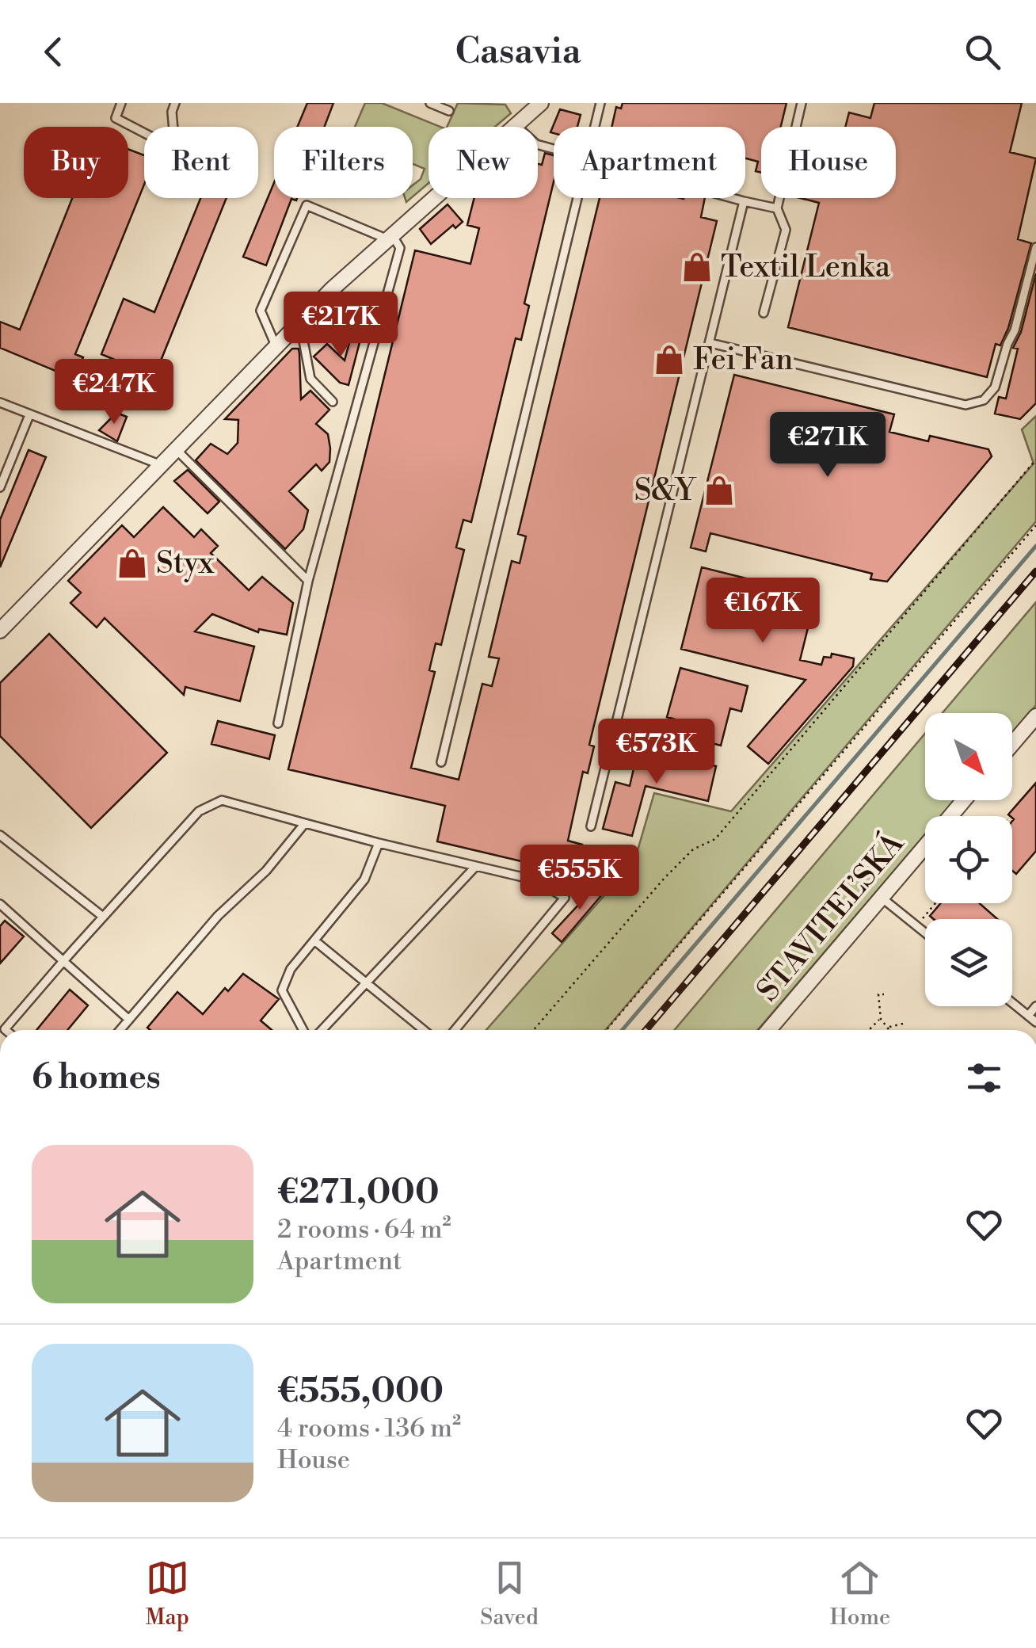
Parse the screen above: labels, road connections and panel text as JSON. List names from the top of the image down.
{
  "streets": {
    "street": ["STAVITEĽSKÁ"]
  },
  "places": {
    "shop": [
      "Textil Lenka",
      "Fei Fan",
      "S&Y",
      "Styx"
    ]
  },
  "north": "bottom right",
  "page": {
    "header": "Casavia",
    "chip": [
      "Buy",
      "Rent",
      "Filters",
      "New",
      "Apartment",
      "House"
    ],
    "price": [
      "€217K",
      "€247K",
      "€271K",
      "€167K",
      "€573K",
      "€555K"
    ],
    "heading": "6 homes",
    "list": [
      {
        "name": "€271,000",
        "note": "2 rooms · 64 m² · Apartment"
      },
      {
        "name": "€555,000",
        "note": "4 rooms · 136 m² · House"
      }
    ],
    "tabs": ["Map", "Saved", "Home"]
  }
}
